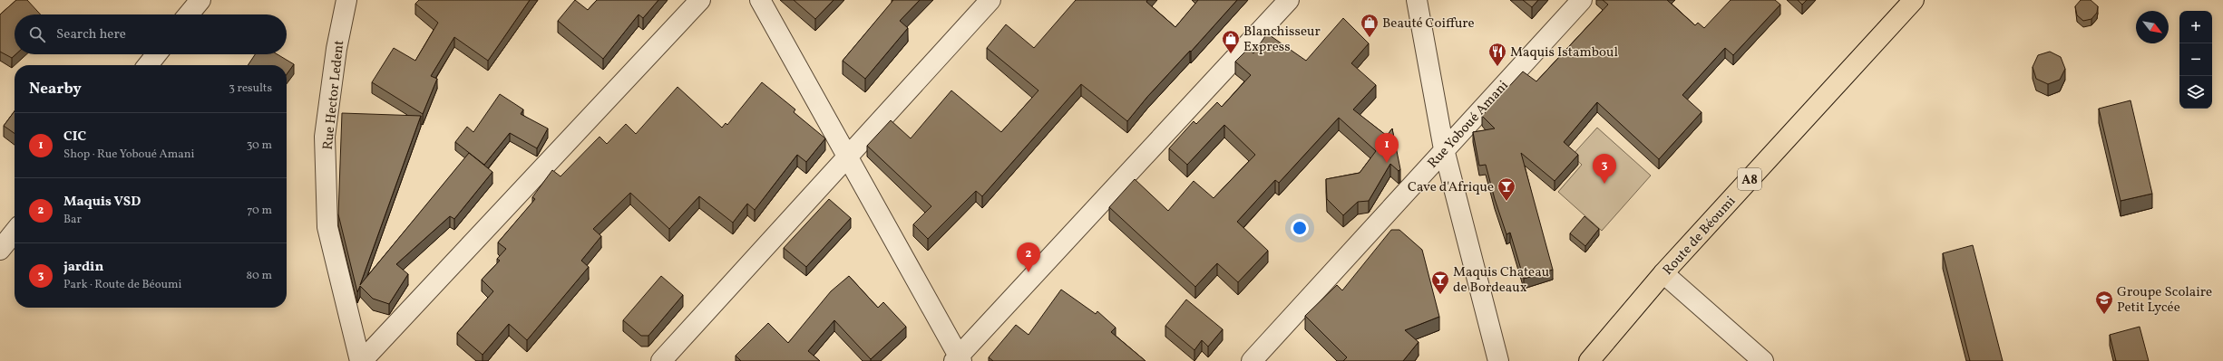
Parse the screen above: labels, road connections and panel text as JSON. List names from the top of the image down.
{
  "streets": {
    "main road": ["A8", "Route de Béoumi"],
    "street": ["Rue Hector Ledent", "Rue Yoboué Amani"]
  },
  "places": {
    "shop": ["Beauté Coiffure", "Blanchisseur Express"],
    "restaurant": ["Maquis Istamboul"],
    "bar": ["Cave d'Afrique", "Maquis Chateau de Bordeaux"],
    "school or university": ["Groupe Scolaire Petit Lycée"]
  },
  "north": "bottom right",
  "page": {
    "map_buttons": ["+", "−"],
    "search": "Search here",
    "heading": ["Nearby", "3 results"],
    "list": [
      {
        "mark": "1",
        "name": "CIC",
        "note": "Shop · Rue Yoboué Amani",
        "value": "30 m"
      },
      {
        "mark": "2",
        "name": "Maquis VSD",
        "note": "Bar",
        "value": "70 m"
      },
      {
        "mark": "3",
        "name": "jardin",
        "note": "Park · Route de Béoumi",
        "value": "80 m"
      }
    ],
    "pins": ["1", "3", "2"]
  }
}
